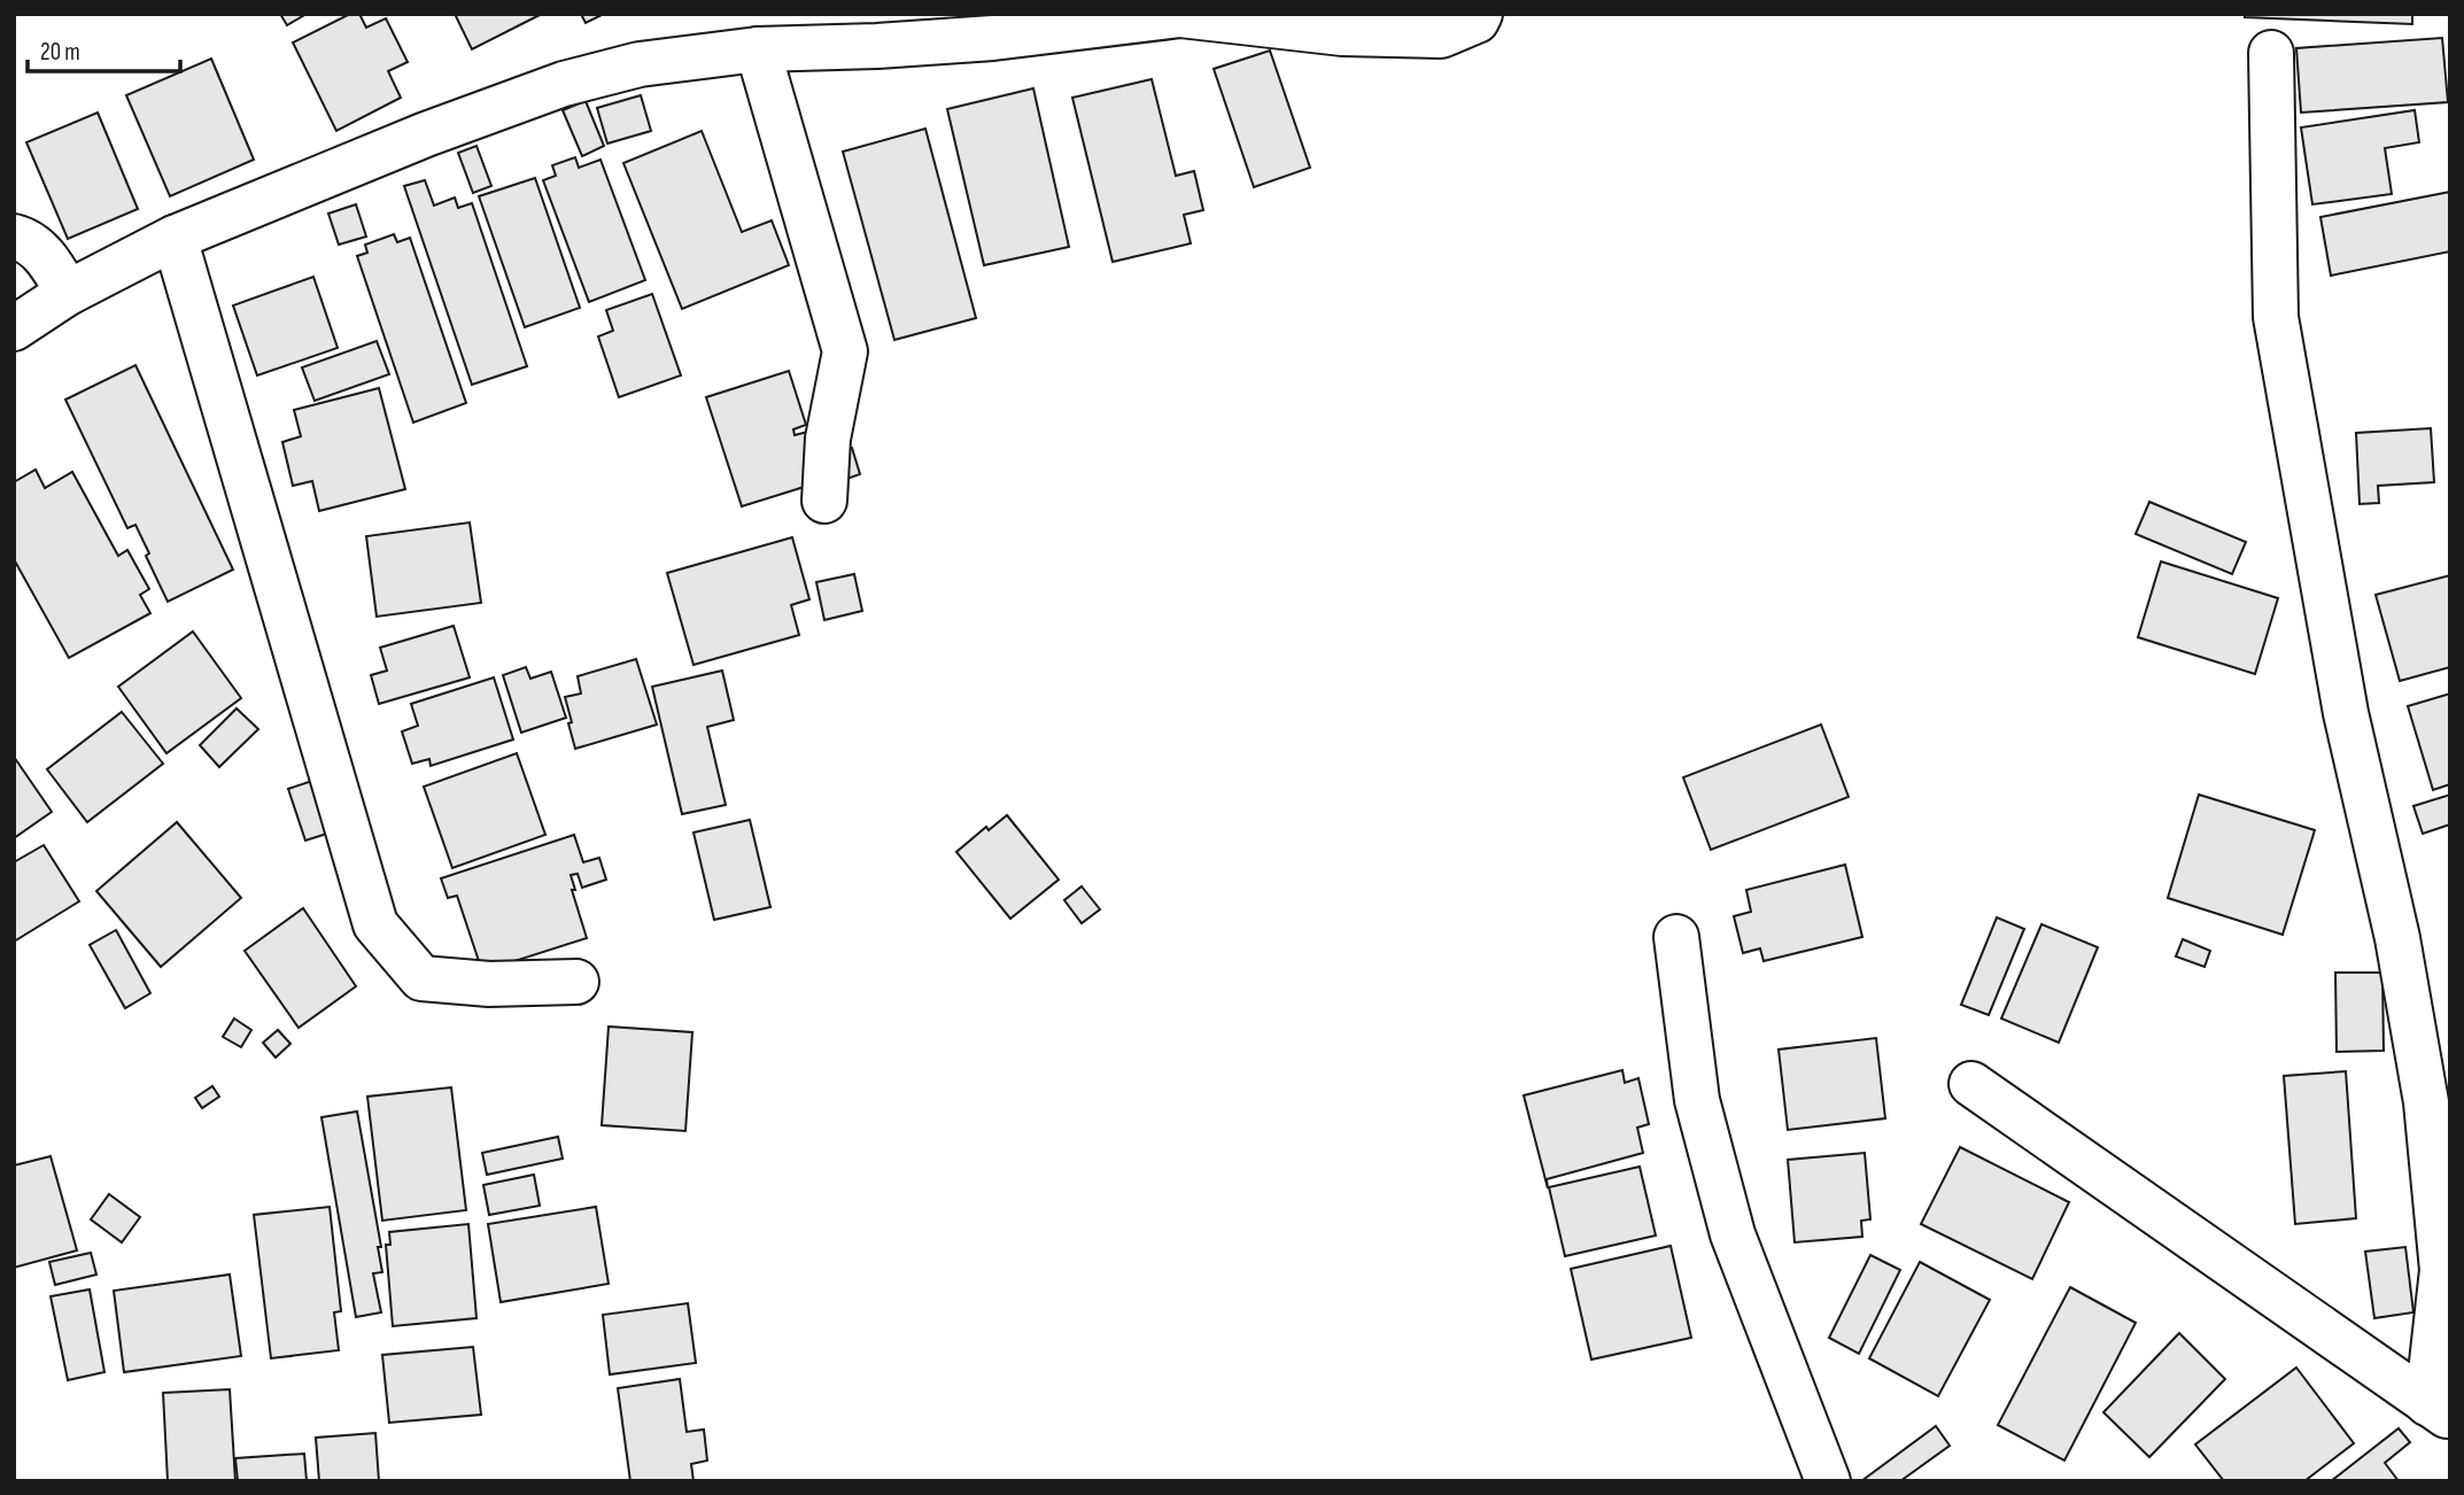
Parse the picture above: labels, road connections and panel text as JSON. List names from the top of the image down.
{
  "scale_bar": "20 m"
}
